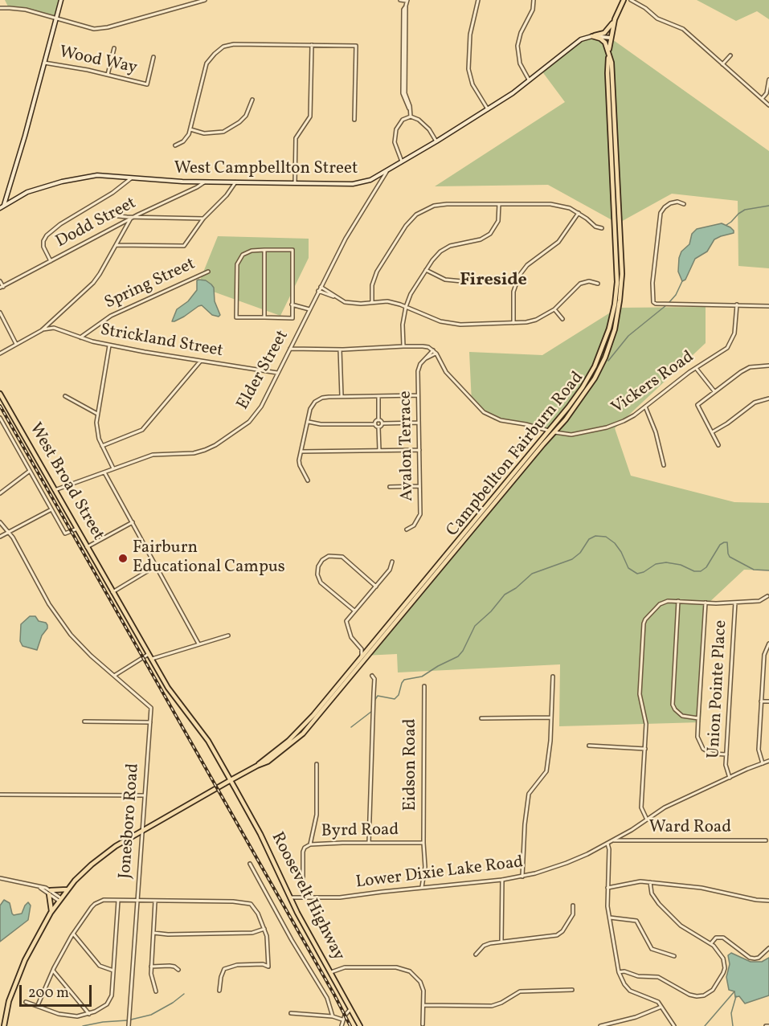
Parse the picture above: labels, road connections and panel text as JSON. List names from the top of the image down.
{
  "streets": {
    "main road": [
      "West Campbellton Street",
      "Campbellton Fairburn Road",
      "West Broad Street",
      "Roosevelt Highway"
    ],
    "street": [
      "Wood Way",
      "Dodd Street",
      "Spring Street",
      "Strickland Street",
      "Elder Street",
      "Vickers Road",
      "Avalon Terrace",
      "Union Pointe Place",
      "Eidson Road",
      "Jonesboro Road",
      "Ward Road",
      "Byrd Road",
      "Lower Dixie Lake Road"
    ]
  },
  "crossings": [
    ["West Campbellton Street", "Dodd Street"],
    ["West Campbellton Street", "Elder Street"],
    ["Spring Street", "Strickland Street"],
    ["Strickland Street", "Elder Street"],
    ["Elder Street", "West Broad Street"],
    ["Vickers Road", "Avalon Terrace"],
    ["Vickers Road", "Campbellton Fairburn Road"],
    ["Campbellton Fairburn Road", "West Broad Street"],
    ["Campbellton Fairburn Road", "Jonesboro Road"],
    ["Campbellton Fairburn Road", "Roosevelt Highway"],
    ["West Broad Street", "Roosevelt Highway"],
    ["Union Pointe Place", "Lower Dixie Lake Road"],
    ["Eidson Road", "Byrd Road"],
    ["Ward Road", "Lower Dixie Lake Road"],
    ["Byrd Road", "Lower Dixie Lake Road"],
    ["Lower Dixie Lake Road", "Roosevelt Highway"]
  ],
  "districts": ["Fireside"],
  "places": ["Fairburn Educational Campus"],
  "scale_bar": "200 m"
}
